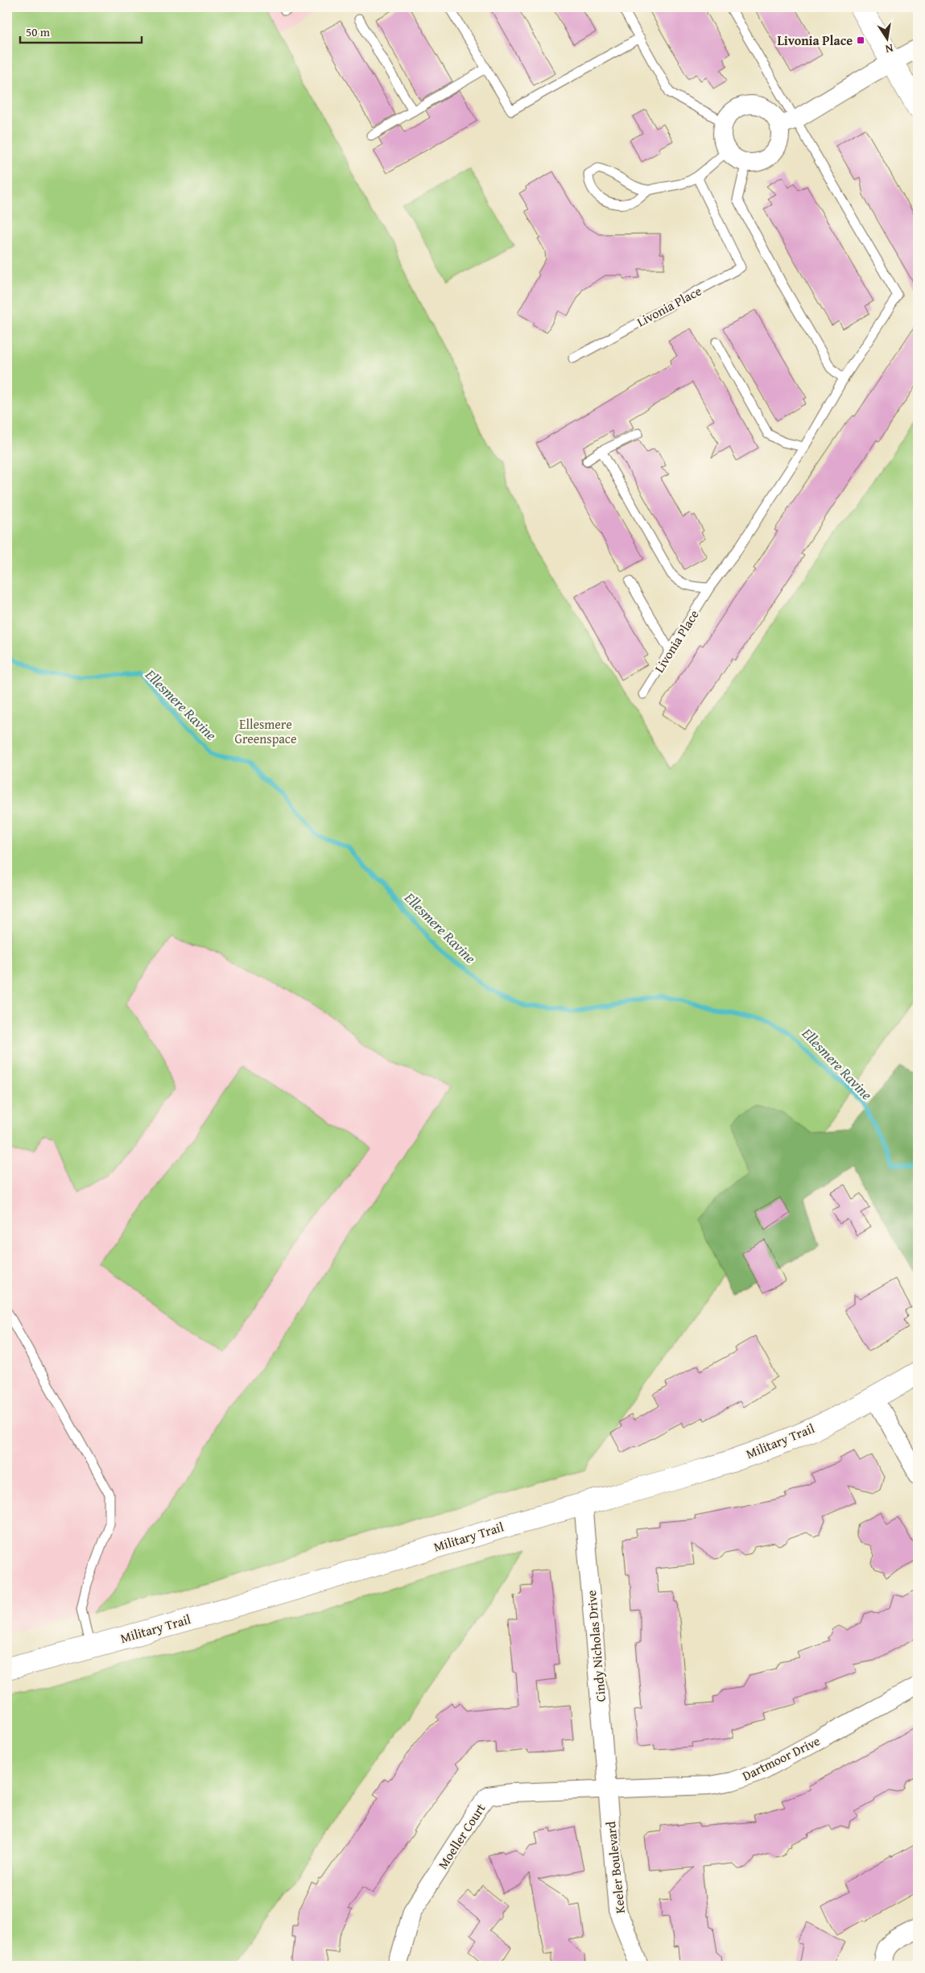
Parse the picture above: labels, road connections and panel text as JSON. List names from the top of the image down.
{
  "streets": {
    "street": [
      "Military Trail",
      "Cindy Nicholas Drive",
      "Dartmoor Drive",
      "Moeller Court",
      "Keeler Boulevard"
    ],
    "lane": ["Livonia Place"]
  },
  "crossings": [
    ["Military Trail", "Cindy Nicholas Drive"],
    ["Cindy Nicholas Drive", "Dartmoor Drive"],
    ["Cindy Nicholas Drive", "Moeller Court"],
    ["Cindy Nicholas Drive", "Keeler Boulevard"],
    ["Dartmoor Drive", "Moeller Court"],
    ["Dartmoor Drive", "Keeler Boulevard"],
    ["Moeller Court", "Keeler Boulevard"]
  ],
  "water": ["Ellesmere Ravine"],
  "parks": ["Ellesmere Greenspace"],
  "places": {
    "transit": ["Livonia Place"]
  },
  "scale_bar": "50 m",
  "north": "bottom"
}
